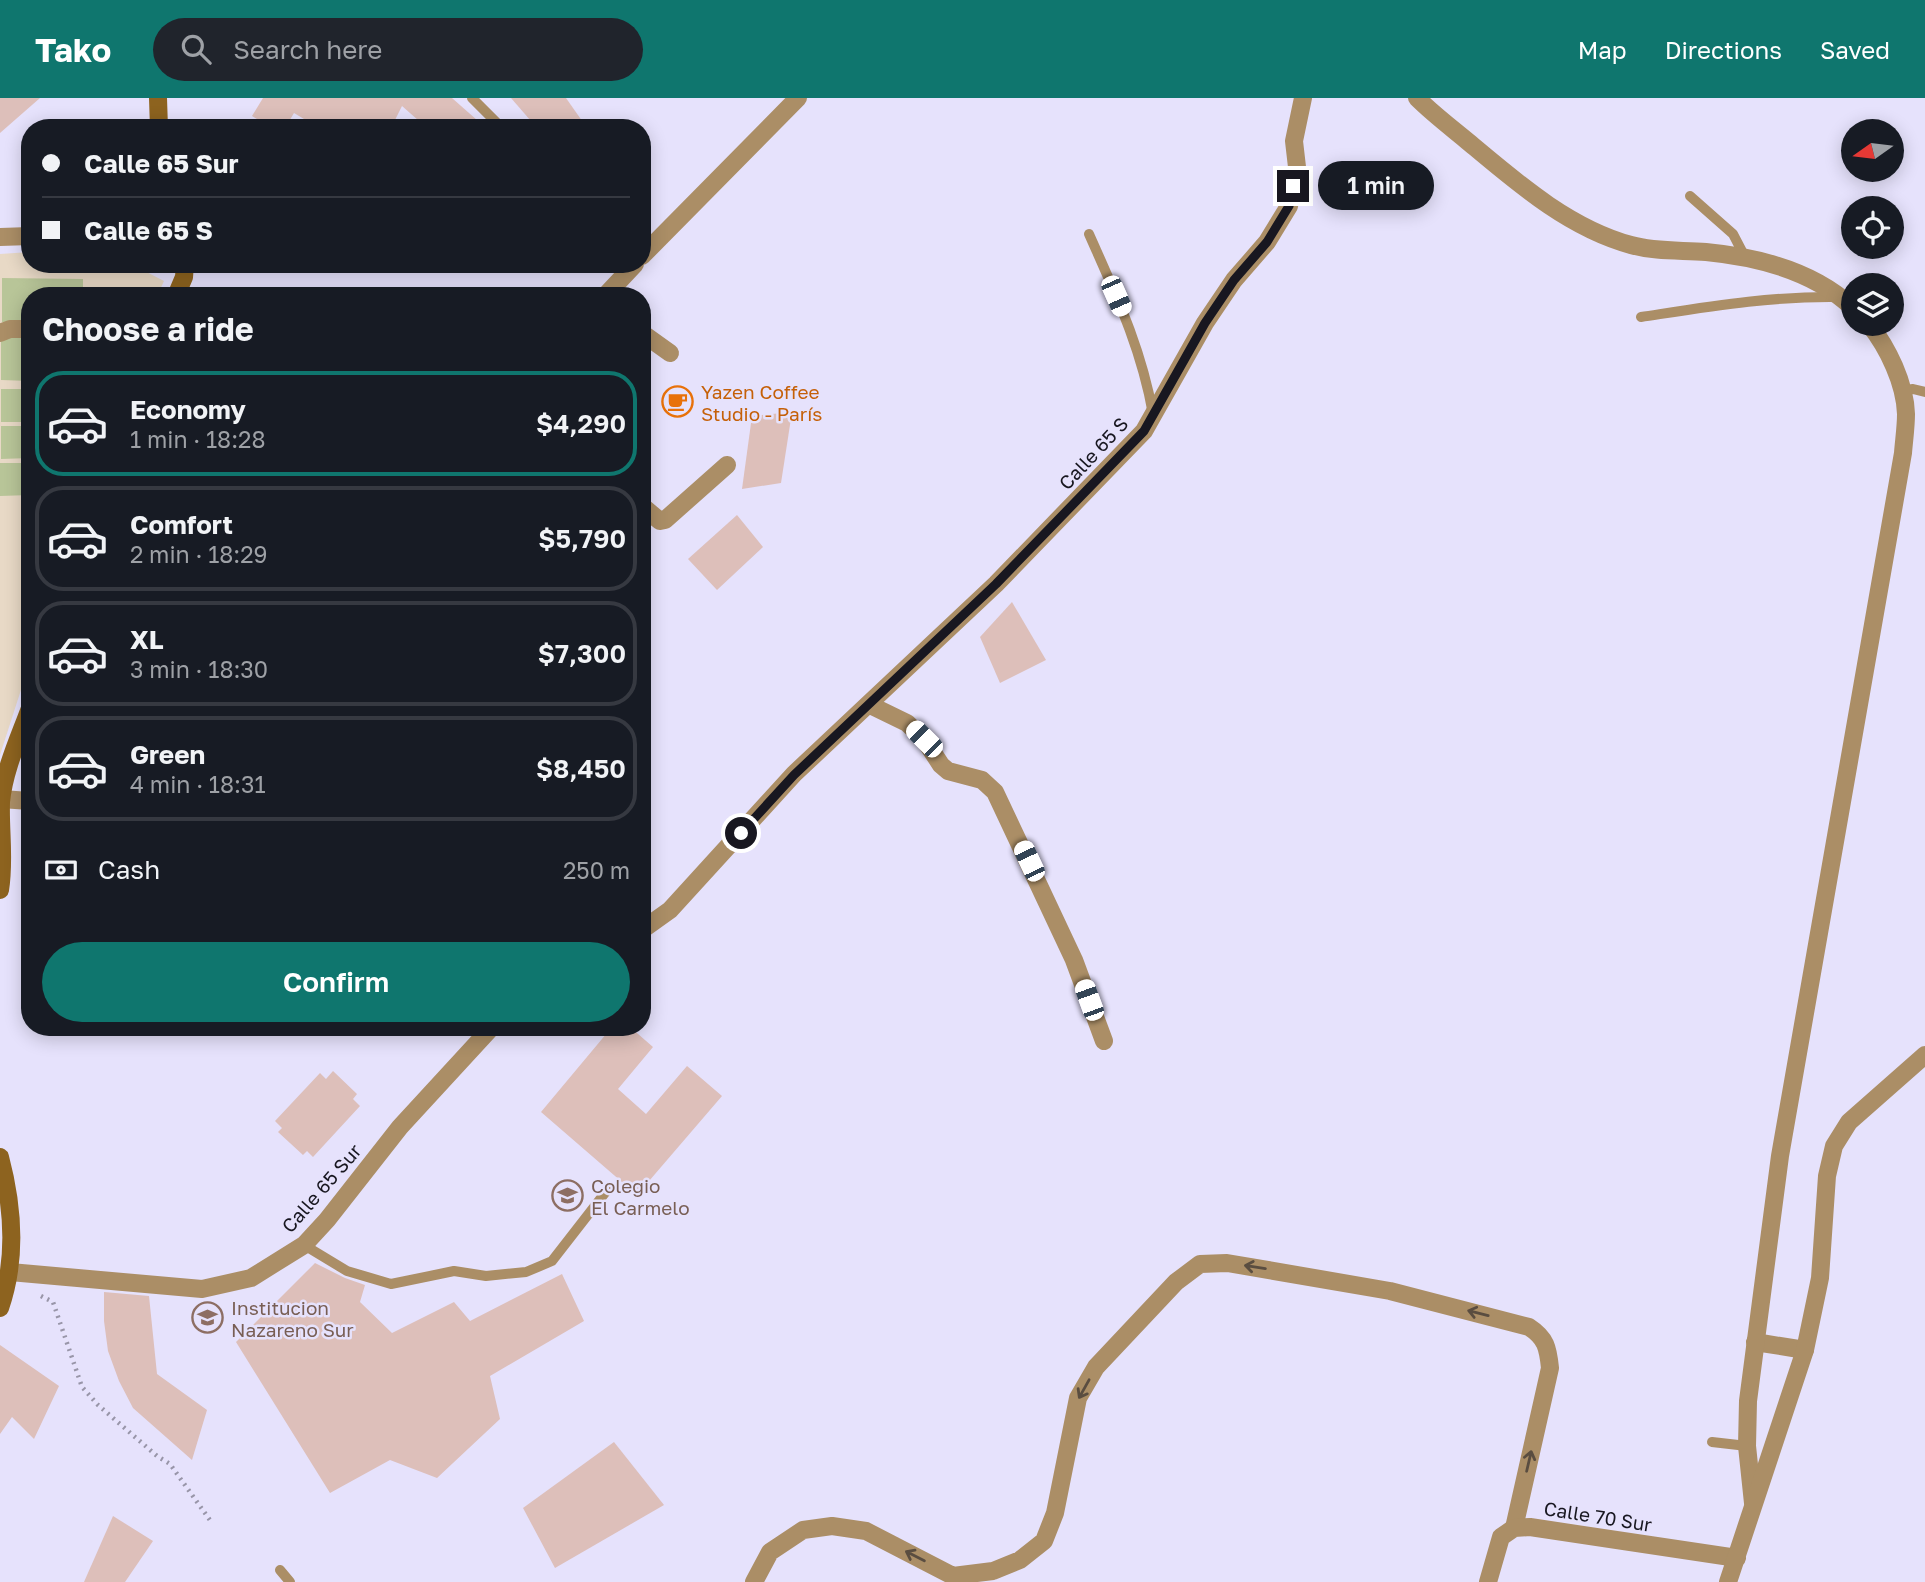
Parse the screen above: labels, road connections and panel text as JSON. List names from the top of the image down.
{
  "streets": {
    "street": ["Calle 65 S", "Calle 65 Sur", "Calle 70 Sur"]
  },
  "places": {
    "cafe": ["Yazen Coffee Studio - París"],
    "school or university": ["Colegio El Carmelo", "Institucion Nazareno Sur"]
  },
  "north": "left",
  "page": {
    "header": "Tako",
    "search": "Search here",
    "nav": ["Map", "Directions", "Saved"],
    "banner": ["Calle 65 Sur", "Calle 65 S"],
    "bubble": "1 min",
    "heading": "Choose a ride",
    "list": [
      {
        "name": "Economy",
        "note": "1 min · 18:28",
        "value": "$4,290"
      },
      {
        "name": "Comfort",
        "note": "2 min · 18:29",
        "value": "$5,790"
      },
      {
        "name": "XL",
        "note": "3 min · 18:30",
        "value": "$7,300"
      },
      {
        "name": "Green",
        "note": "4 min · 18:31",
        "value": "$8,450"
      }
    ],
    "pay": ["Cash", "250 m"],
    "buttons": "Confirm"
  }
}
